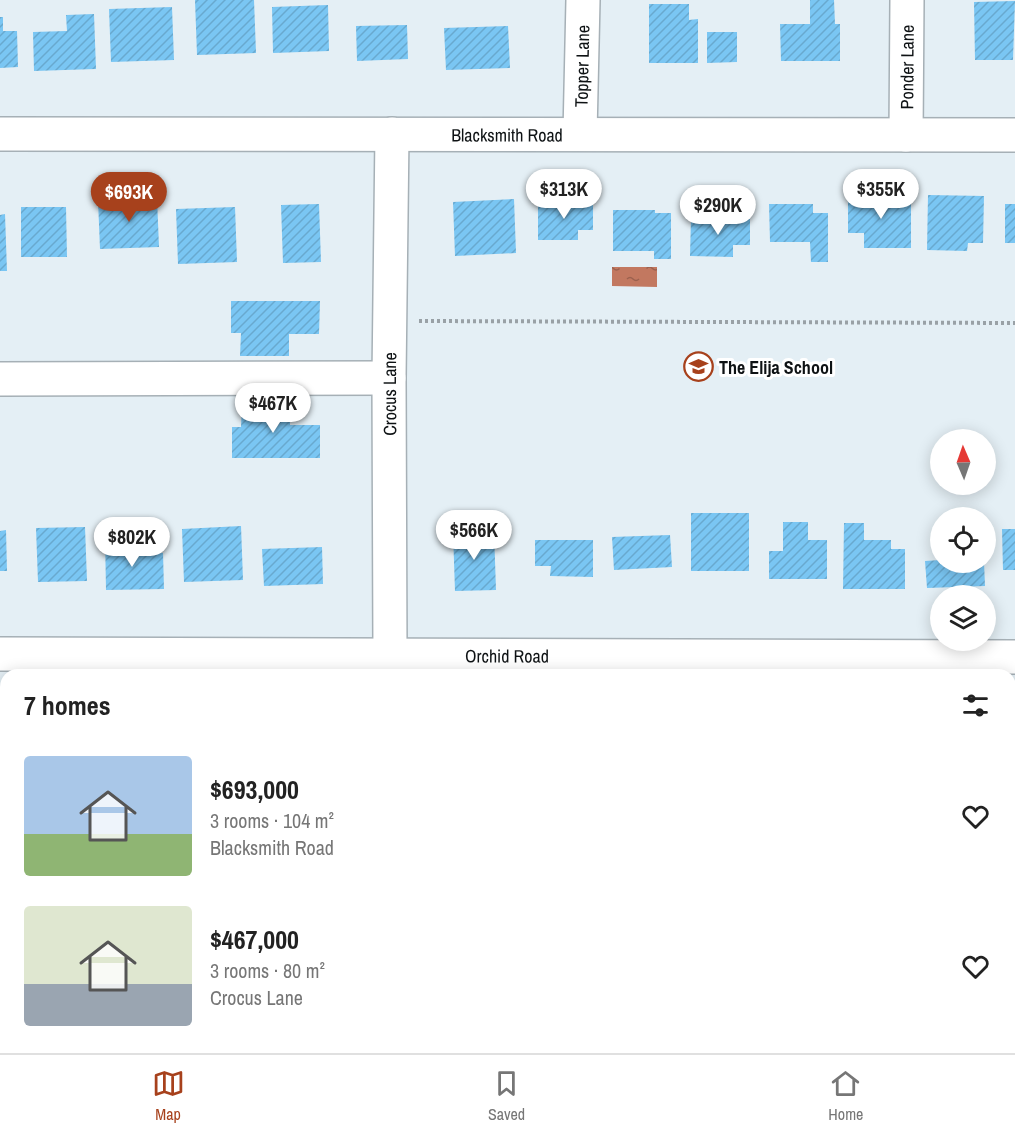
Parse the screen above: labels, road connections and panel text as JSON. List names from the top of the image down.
{
  "streets": {
    "street": [
      "Topper Lane",
      "Ponder Lane",
      "Blacksmith Road",
      "Crocus Lane",
      "Orchid Road"
    ]
  },
  "crossings": [
    ["Topper Lane", "Blacksmith Road"],
    ["Ponder Lane", "Blacksmith Road"],
    ["Blacksmith Road", "Crocus Lane"],
    ["Crocus Lane", "Orchid Road"]
  ],
  "places": {
    "school or university": ["The Elija School"]
  },
  "north": "top",
  "page": {
    "price": [
      "$313K",
      "$355K",
      "$693K",
      "$290K",
      "$467K",
      "$566K",
      "$802K"
    ],
    "heading": "7 homes",
    "list": [
      {
        "name": "$693,000",
        "note": "3 rooms · 104 m² · Blacksmith Road"
      },
      {
        "name": "$467,000",
        "note": "3 rooms · 80 m² · Crocus Lane"
      }
    ],
    "tabs": ["Map", "Saved", "Home"]
  }
}
